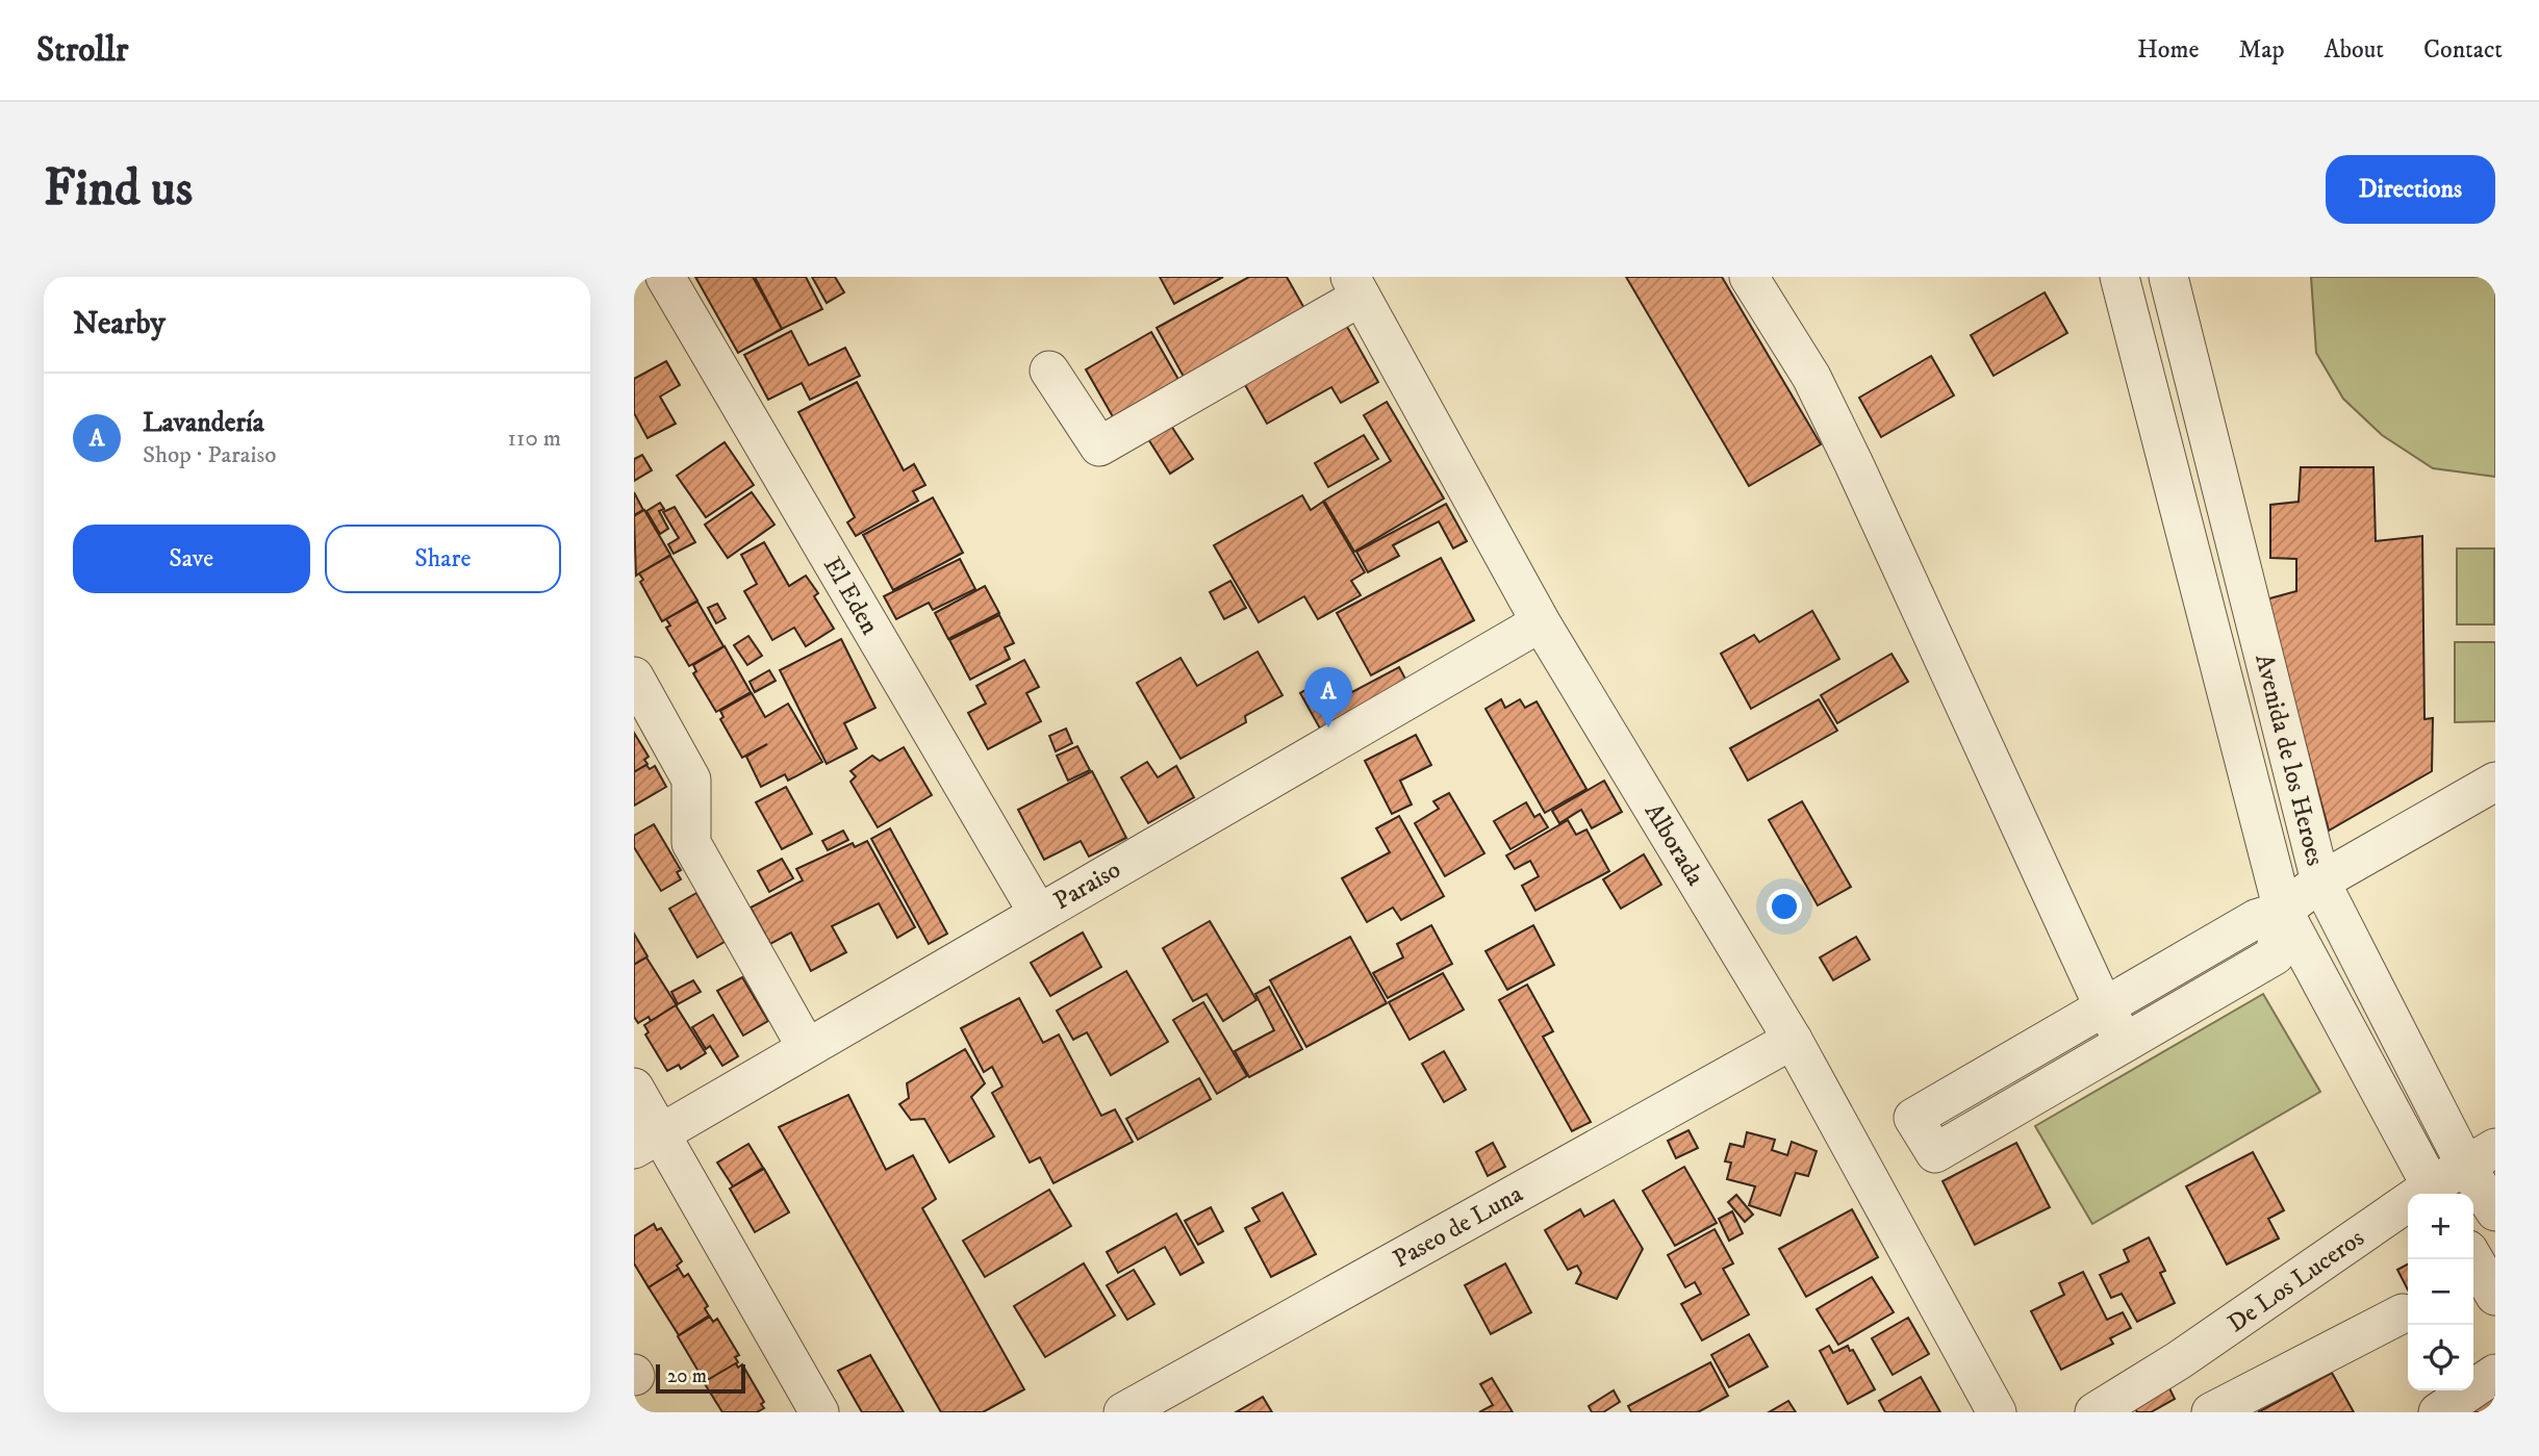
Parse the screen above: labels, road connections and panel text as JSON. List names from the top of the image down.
{
  "streets": {
    "street": [
      "El Eden",
      "Avenida de los Heroes",
      "Alborada",
      "Paraiso",
      "Paseo de Luna",
      "De Los Luceros"
    ]
  },
  "crossings": [
    ["El Eden", "Paraiso"],
    ["Avenida de los Heroes", "De Los Luceros"],
    ["Alborada", "Paraiso"],
    ["Alborada", "Paseo de Luna"]
  ],
  "scale_bar": "20 m",
  "page": {
    "header": "Strollr",
    "nav": [
      "Home",
      "Map",
      "About",
      "Contact"
    ],
    "buttons": [
      "Directions",
      ["Save", "Share"]
    ],
    "title": "Find us",
    "heading": "Nearby",
    "list": [
      {
        "mark": "A",
        "name": "Lavandería",
        "note": "Shop · Paraiso",
        "value": "110 m"
      }
    ],
    "pins": "A",
    "map_buttons": ["+", "−"],
    "scale": "20 m"
  }
}
